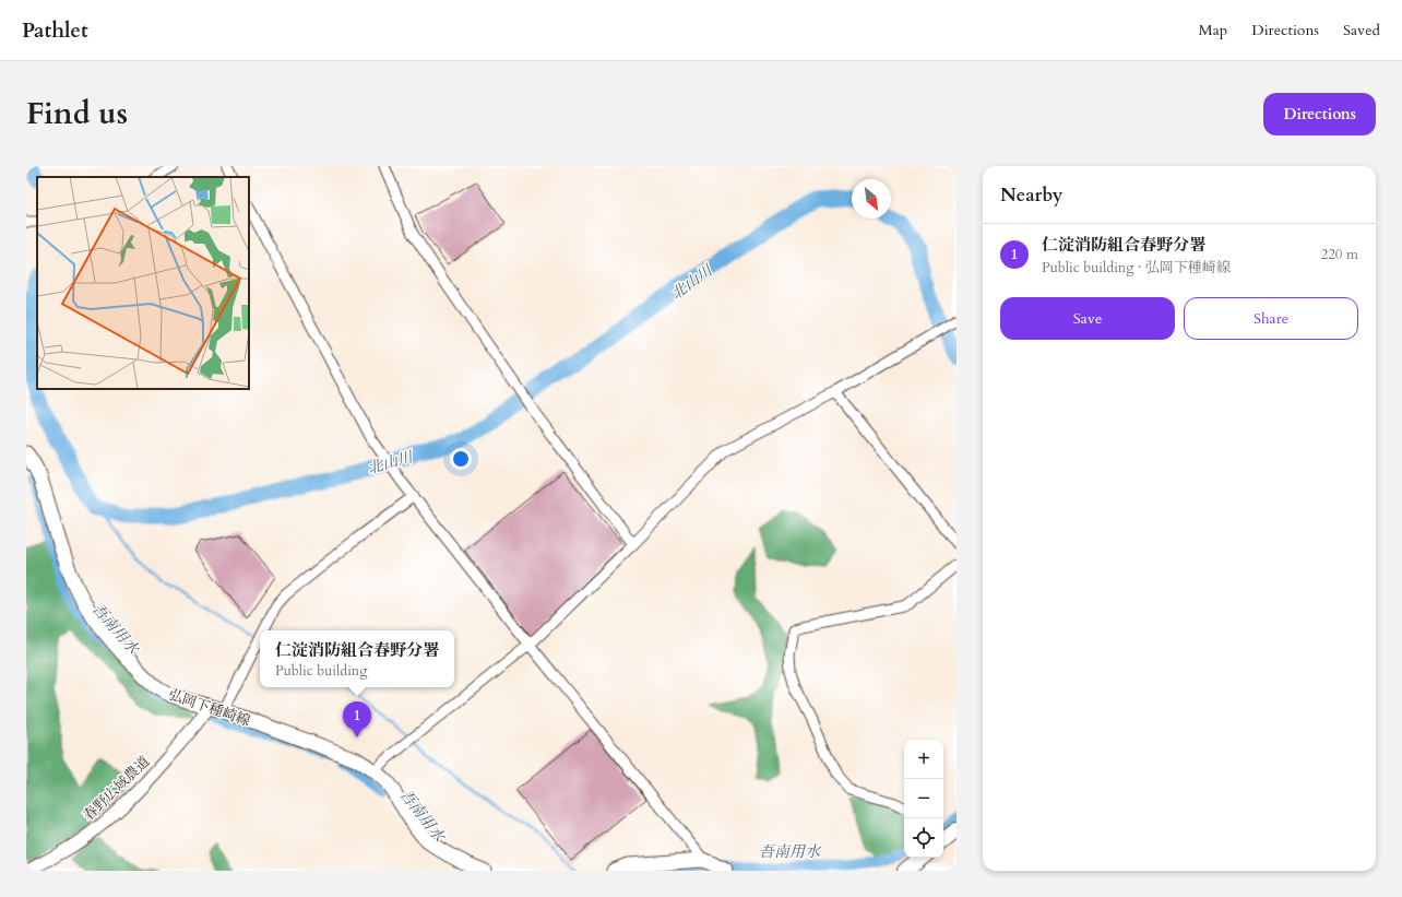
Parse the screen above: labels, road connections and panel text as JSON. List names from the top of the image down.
{
  "streets": {
    "main road": ["弘岡下種崎線"],
    "street": ["春野広域農道"]
  },
  "crossings": [
    ["弘岡下種崎線", "春野広域農道"]
  ],
  "water": ["北山川", "吾南用水"],
  "north": "bottom right",
  "page": {
    "header": "Pathlet",
    "nav": ["Map", "Directions", "Saved"],
    "title": "Find us",
    "buttons": [
      "Directions",
      ["Save", "Share"]
    ],
    "heading": "Nearby",
    "list": [
      {
        "mark": "1",
        "name": "仁淀消防組合春野分署",
        "note": "Public building · 弘岡下種崎線",
        "value": "220 m"
      }
    ],
    "popup": ["仁淀消防組合春野分署", "Public building"],
    "pins": "1",
    "map_buttons": ["+", "−"]
  }
}
